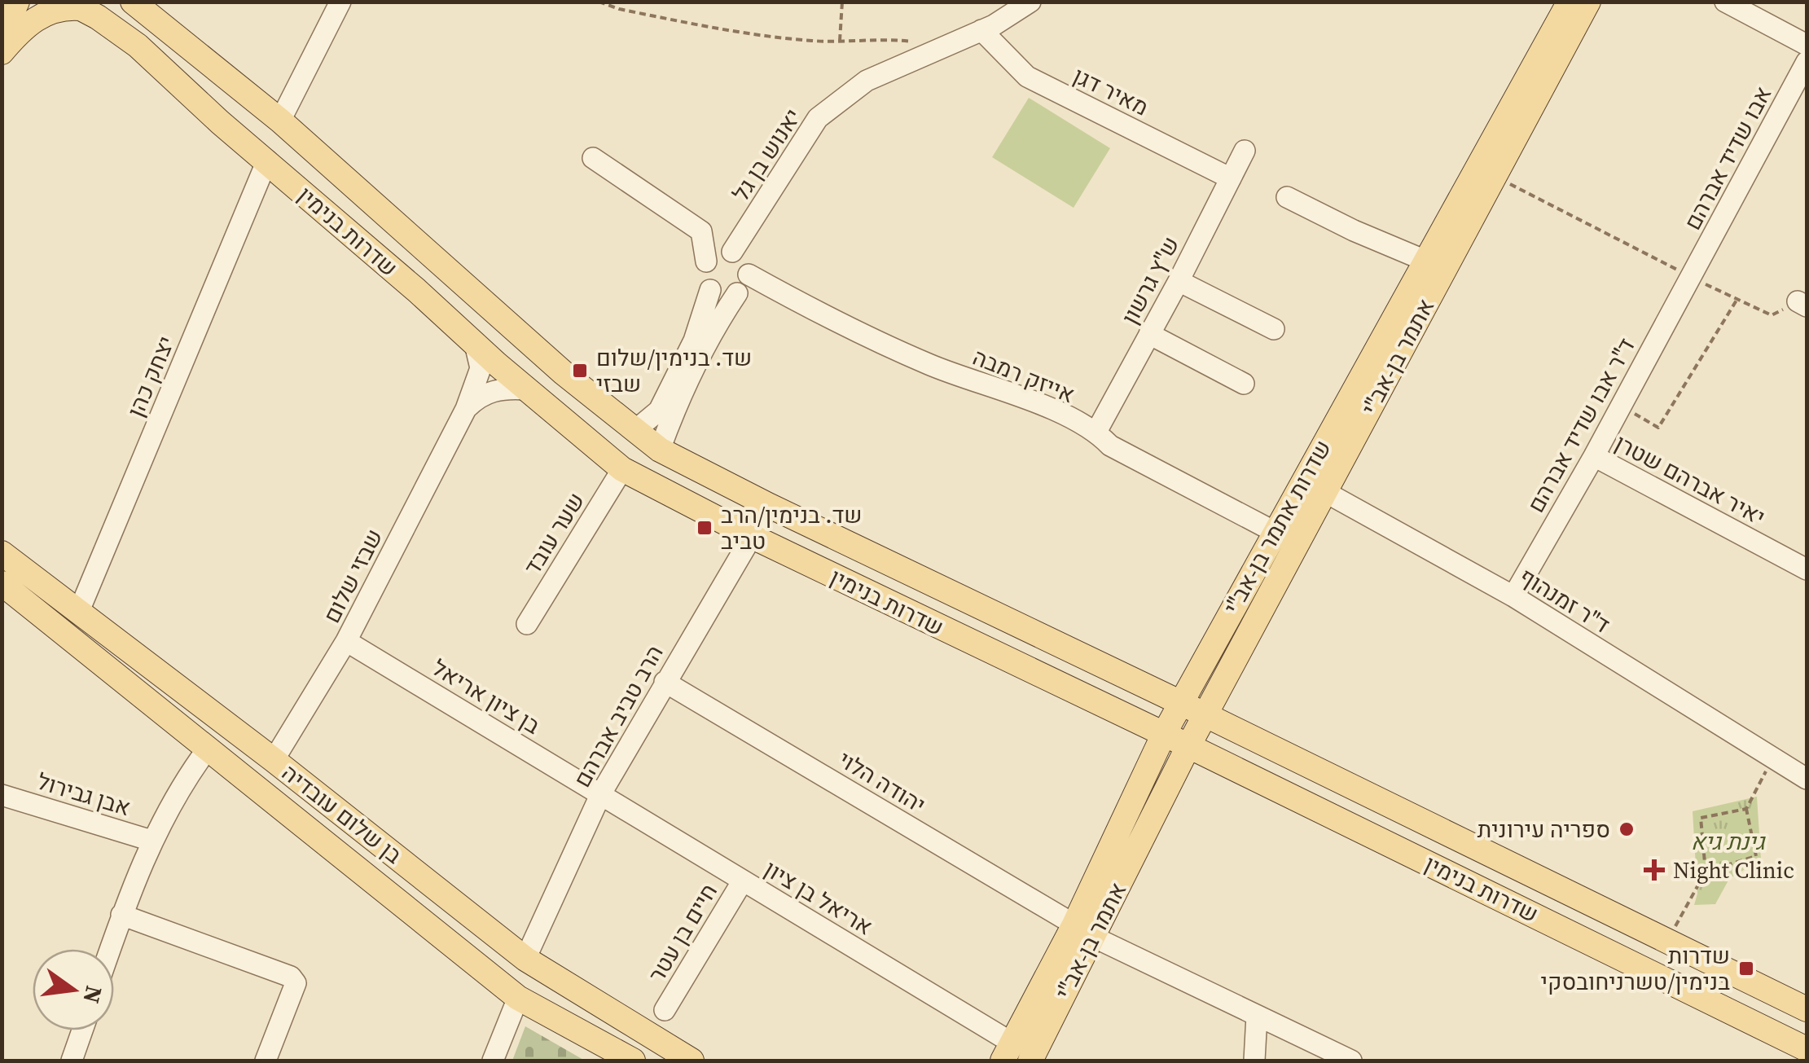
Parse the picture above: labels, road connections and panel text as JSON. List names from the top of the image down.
{
  "streets": {
    "main road": [
      "שדרות בנימין",
      "אתמר בן-אב\"י",
      "שדרות אתמר בן-אב\"י",
      "בן שלום עובדיה"
    ],
    "street": [
      "מאיר דגן",
      "יאנוש בן גל",
      "אבו שדיד אברהם",
      "ש\"ץ גרשון",
      "אייזק רמבה",
      "יצחק כהן",
      "ד\"ר אבו שדיד אברהם",
      "יאיר אברהם שטרן",
      "שער עובד",
      "שבזי שלום",
      "ד\"ר זמנהוף",
      "בן ציון אריאל",
      "הרב טביב אברהם",
      "יהודה הלוי",
      "אבן גבירול",
      "אריאל בן ציון",
      "חיים בן עטר"
    ]
  },
  "crossings": [
    ["מאיר דגן", "יאנוש בן גל"],
    ["מאיר דגן", "ש\"ץ גרשון"],
    ["יאנוש בן גל", "אייזק רמבה"],
    ["אבו שדיד אברהם", "ד\"ר אבו שדיד אברהם"],
    ["שדרות בנימין", "אתמר בן-אב\"י"],
    ["שדרות בנימין", "יצחק כהן"],
    ["שדרות בנימין", "שדרות אתמר בן-אב\"י"],
    ["שדרות בנימין", "שער עובד"],
    ["שדרות בנימין", "שבזי שלום"],
    ["שדרות בנימין", "הרב טביב אברהם"],
    ["ש\"ץ גרשון", "אייזק רמבה"],
    ["אתמר בן-אב\"י", "שדרות אתמר בן-אב\"י"],
    ["אתמר בן-אב\"י", "ד\"ר זמנהוף"],
    ["אתמר בן-אב\"י", "יהודה הלוי"],
    ["אייזק רמבה", "שדרות אתמר בן-אב\"י"],
    ["יצחק כהן", "בן שלום עובדיה"],
    ["ד\"ר אבו שדיד אברהם", "יאיר אברהם שטרן"],
    ["ד\"ר אבו שדיד אברהם", "ד\"ר זמנהוף"],
    ["שדרות אתמר בן-אב\"י", "יהודה הלוי"],
    ["שדרות אתמר בן-אב\"י", "אריאל בן ציון"],
    ["שבזי שלום", "בן ציון אריאל"],
    ["שבזי שלום", "בן שלום עובדיה"],
    ["בן ציון אריאל", "הרב טביב אברהם"],
    ["בן ציון אריאל", "אריאל בן ציון"],
    ["הרב טביב אברהם", "יהודה הלוי"],
    ["הרב טביב אברהם", "בן שלום עובדיה"],
    ["הרב טביב אברהם", "אריאל בן ציון"],
    ["אריאל בן ציון", "חיים בן עטר"]
  ],
  "parks": ["גינת גיא"],
  "places": {
    "transit": ["שד. בנימין/שלום שבזי", "שד. בנימין/הרב טביב", "שדרות בנימין/טשרניחובסקי"],
    "other": ["ספריה עירונית"],
    "health": ["Night Clinic"]
  },
  "north": "right"
}
